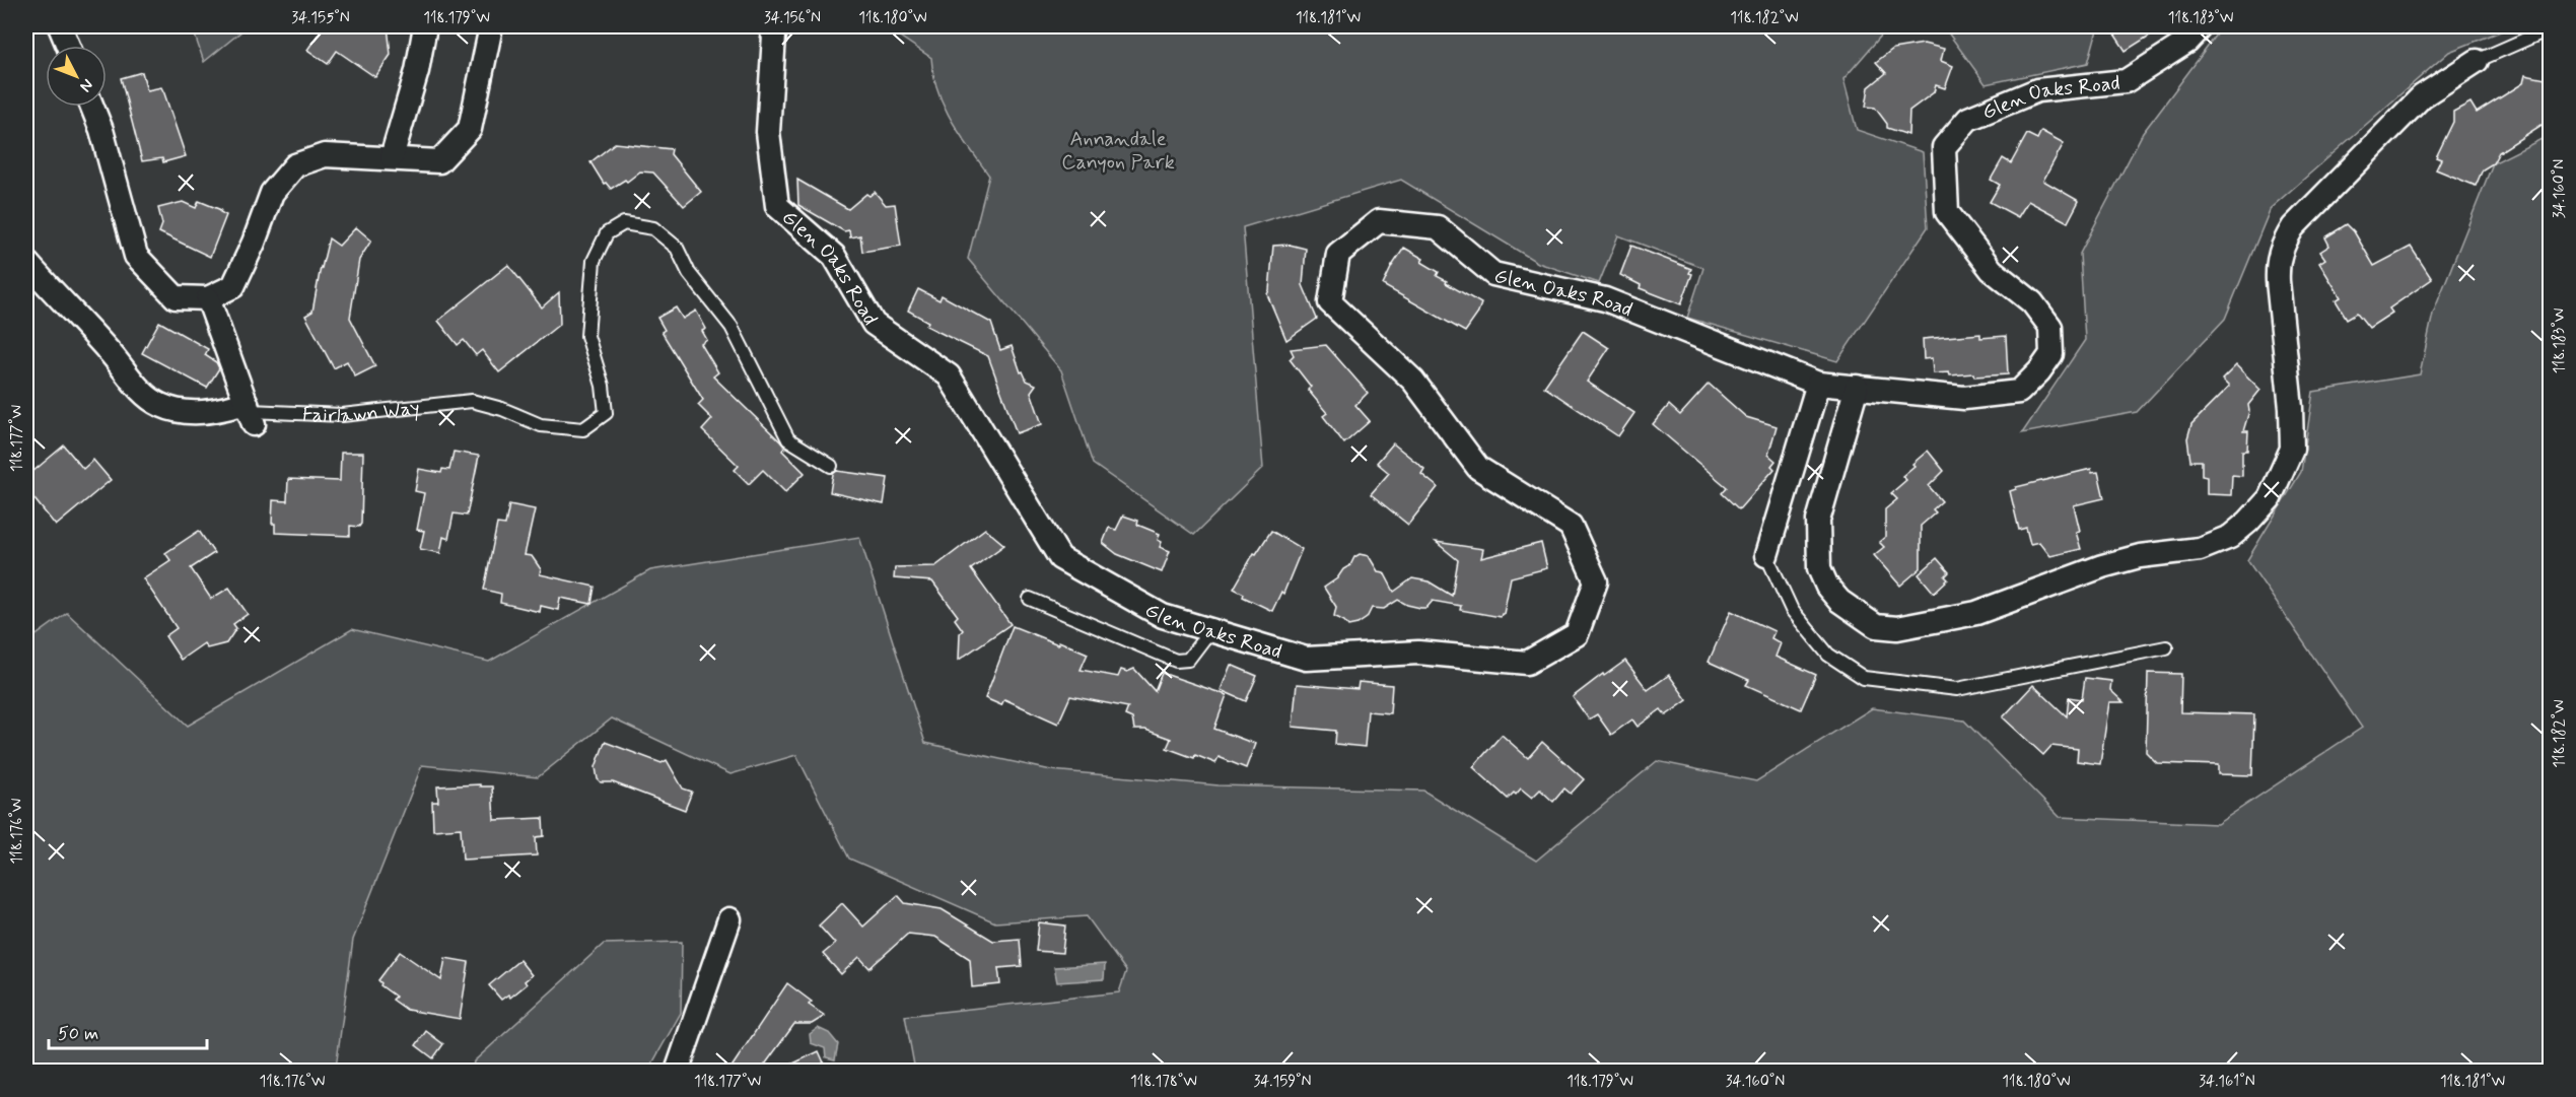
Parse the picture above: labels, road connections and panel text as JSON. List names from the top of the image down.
{
  "streets": {
    "street": ["Glen Oaks Road"],
    "lane": ["Fairlawn Way"]
  },
  "parks": ["Annandale Canyon Park"],
  "scale_bar": "50 m",
  "north": "bottom right",
  "coordinates": [
    "34.155°N",
    "118.179°W",
    "34.156°N",
    "118.180°W",
    "118.181°W",
    "118.182°W",
    "118.183°W",
    "34.160°N",
    "118.177°W",
    "118.176°W",
    "118.178°W",
    "34.159°N",
    "34.161°N"
  ]
}
